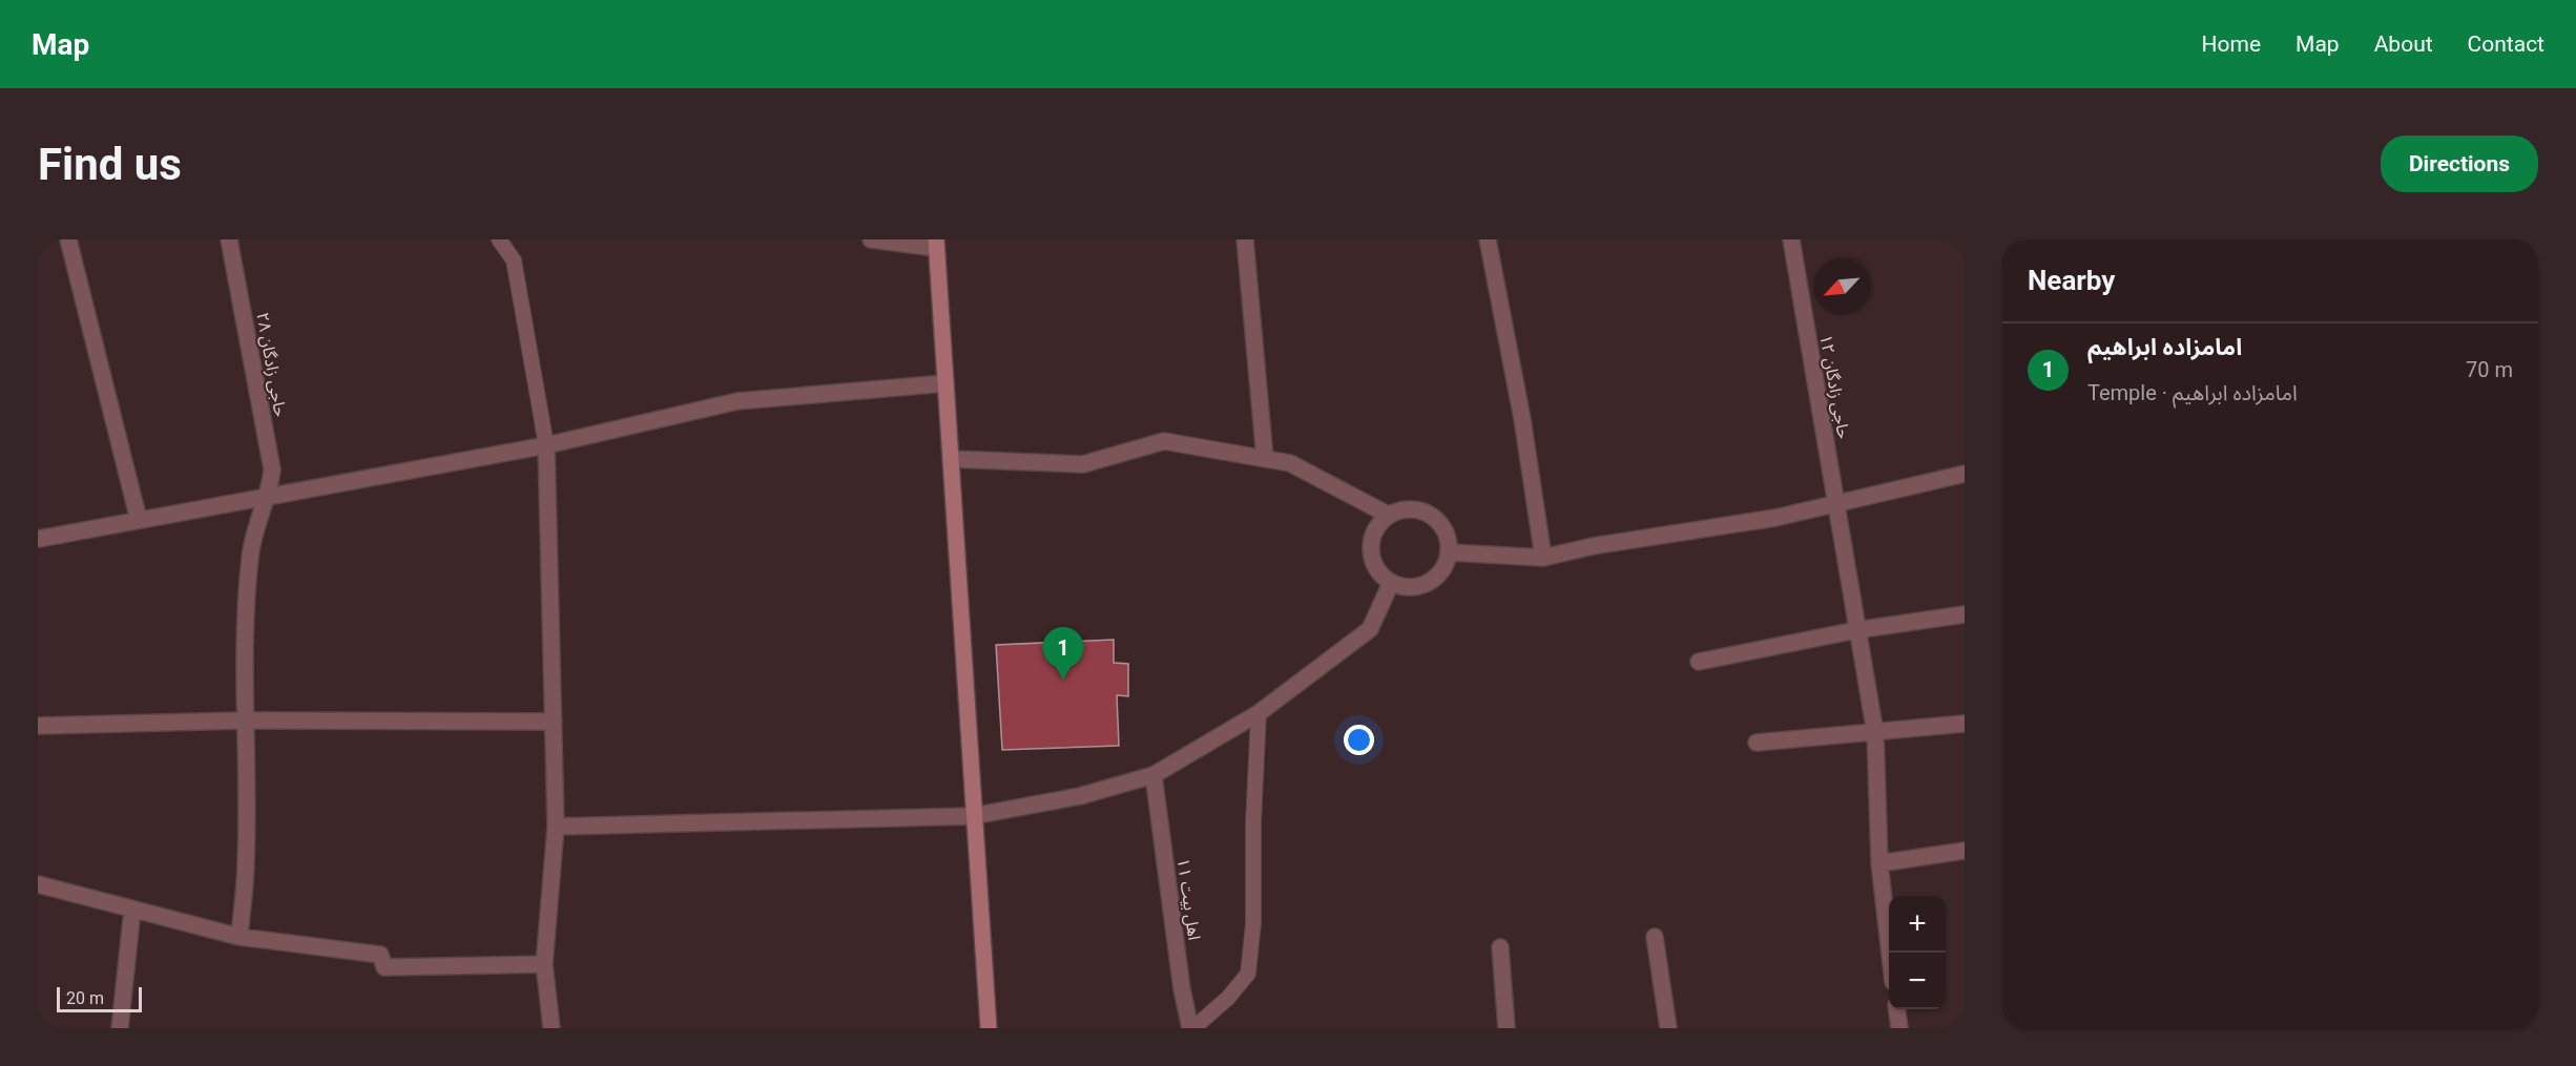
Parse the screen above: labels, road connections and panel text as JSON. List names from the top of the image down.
{
  "streets": {
    "street": ["حاجی زادگان ۲۸", "حاجی زادگان ۱۲", "اهل بیت ۱۱"]
  },
  "scale_bar": "20 m",
  "north": "bottom left",
  "page": {
    "header": "Map",
    "nav": [
      "Home",
      "Map",
      "About",
      "Contact"
    ],
    "buttons": "Directions",
    "title": "Find us",
    "heading": "Nearby",
    "list": [
      {
        "mark": "1",
        "name": "امامزاده ابراهیم",
        "note": "Temple · امامزاده ابراهیم",
        "value": "70 m"
      }
    ],
    "pins": "1",
    "map_buttons": ["+", "−"],
    "scale": "20 m"
  }
}
